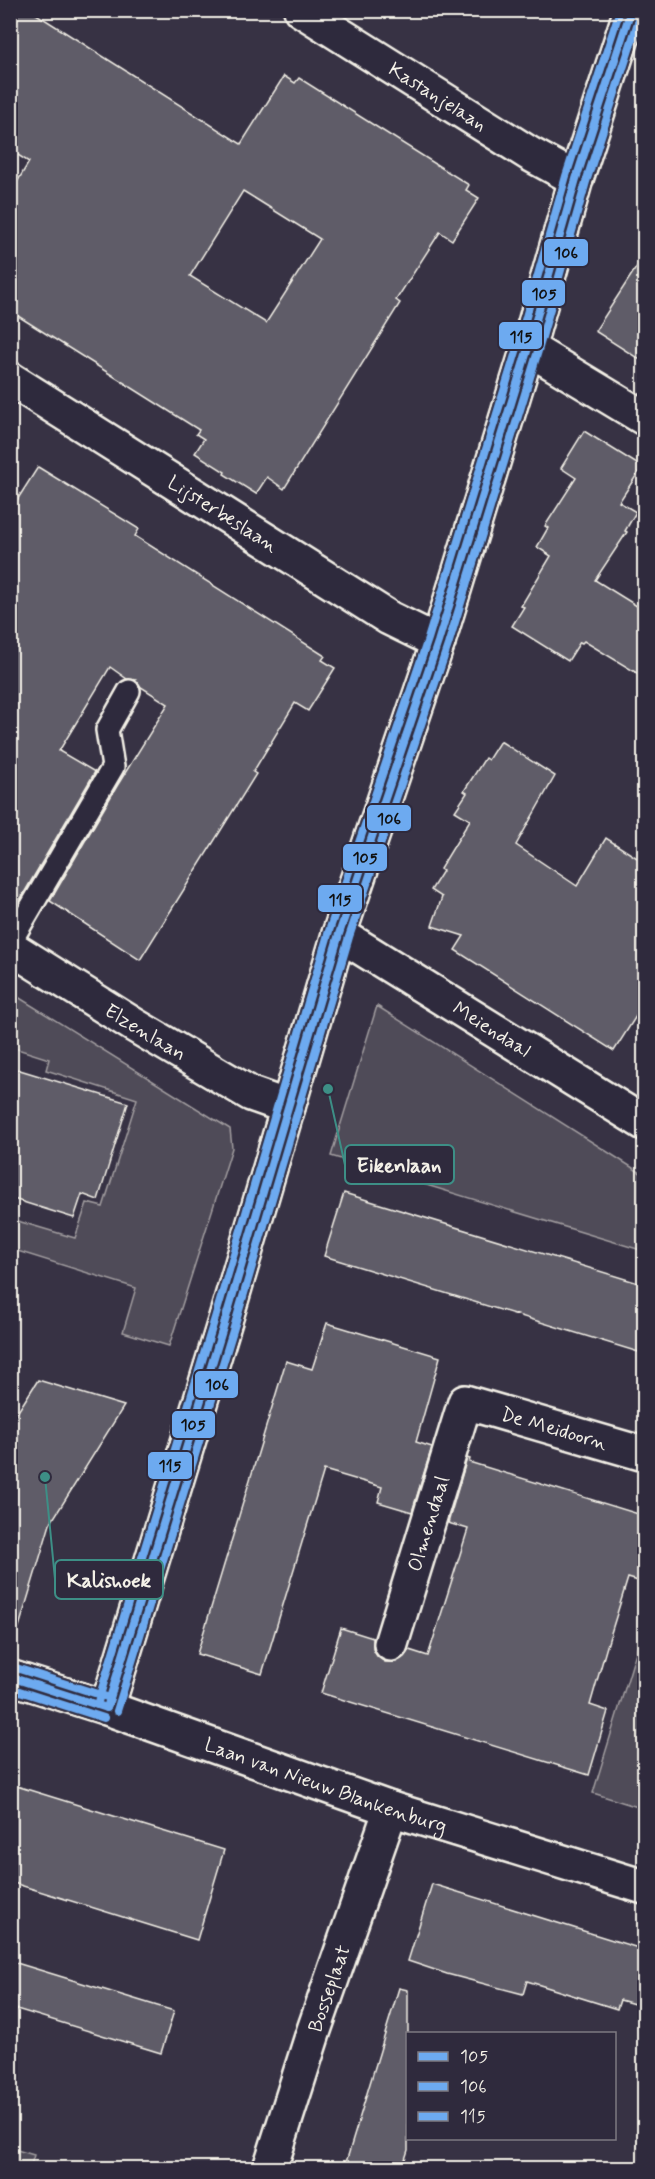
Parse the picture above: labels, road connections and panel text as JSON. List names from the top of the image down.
{
  "streets": {
    "street": [
      "Kastanjelaan",
      "Lijsterbeslaan",
      "Meiendaal",
      "Elzenlaan",
      "De Meidoorn",
      "Olmendaal",
      "Laan van Nieuw Blankenburg",
      "Bosseplaat"
    ]
  },
  "crossings": [
    ["De Meidoorn", "Olmendaal"],
    ["Laan van Nieuw Blankenburg", "Bosseplaat"]
  ],
  "places": ["Eikenlaan", "Kalishoek"],
  "lines": ["transit line 105", "transit line 115", "transit line 106"],
  "legend": ["105", "106", "115"]
}
